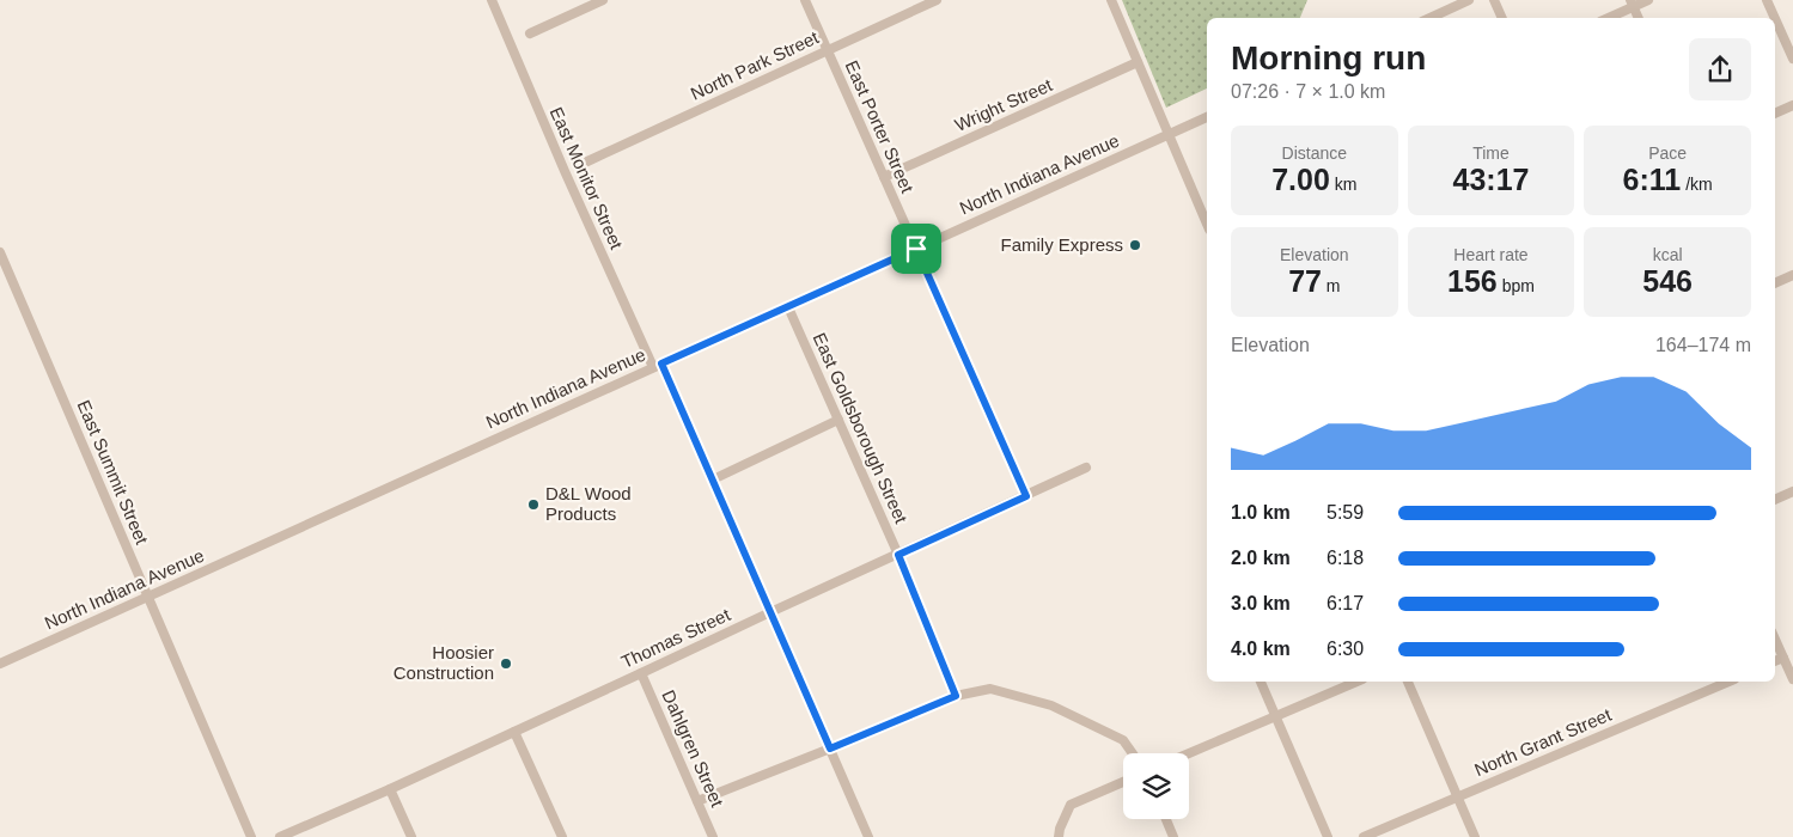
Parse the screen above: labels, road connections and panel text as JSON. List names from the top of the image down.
{
  "streets": {
    "street": [
      "North Park Street",
      "Wright Street",
      "East Porter Street",
      "North Indiana Avenue",
      "East Monitor Street",
      "East Goldsborough Street",
      "East Summit Street",
      "Thomas Street",
      "North Grant Street",
      "Dahlgren Street"
    ]
  },
  "crossings": [
    ["North Park Street", "East Porter Street"],
    ["Wright Street", "East Porter Street"],
    ["East Porter Street", "North Indiana Avenue"],
    ["East Porter Street", "Thomas Street"],
    ["North Indiana Avenue", "East Monitor Street"],
    ["North Indiana Avenue", "East Goldsborough Street"],
    ["North Indiana Avenue", "East Summit Street"],
    ["East Monitor Street", "Thomas Street"],
    ["East Goldsborough Street", "Thomas Street"],
    ["Thomas Street", "Dahlgren Street"]
  ],
  "places": ["Family Express", "D&L Wood Products", "Hoosier Construction"],
  "page": {
    "heading": ["Morning run", "07:26 · 7 × 1.0 km"],
    "stats": [
      ["Distance", "7.00 km"],
      ["Time", "43:17"],
      ["Pace", "6:11 /km"],
      ["Elevation", "77 m"],
      ["Heart rate", "156 bpm"],
      ["kcal", "546"]
    ],
    "chart": ["Elevation", "164–174 m"],
    "list": [
      {
        "name": "1.0 km",
        "note": "5:59"
      },
      {
        "name": "2.0 km",
        "note": "6:18"
      },
      {
        "name": "3.0 km",
        "note": "6:17"
      },
      {
        "name": "4.0 km",
        "note": "6:30"
      }
    ]
  }
}
